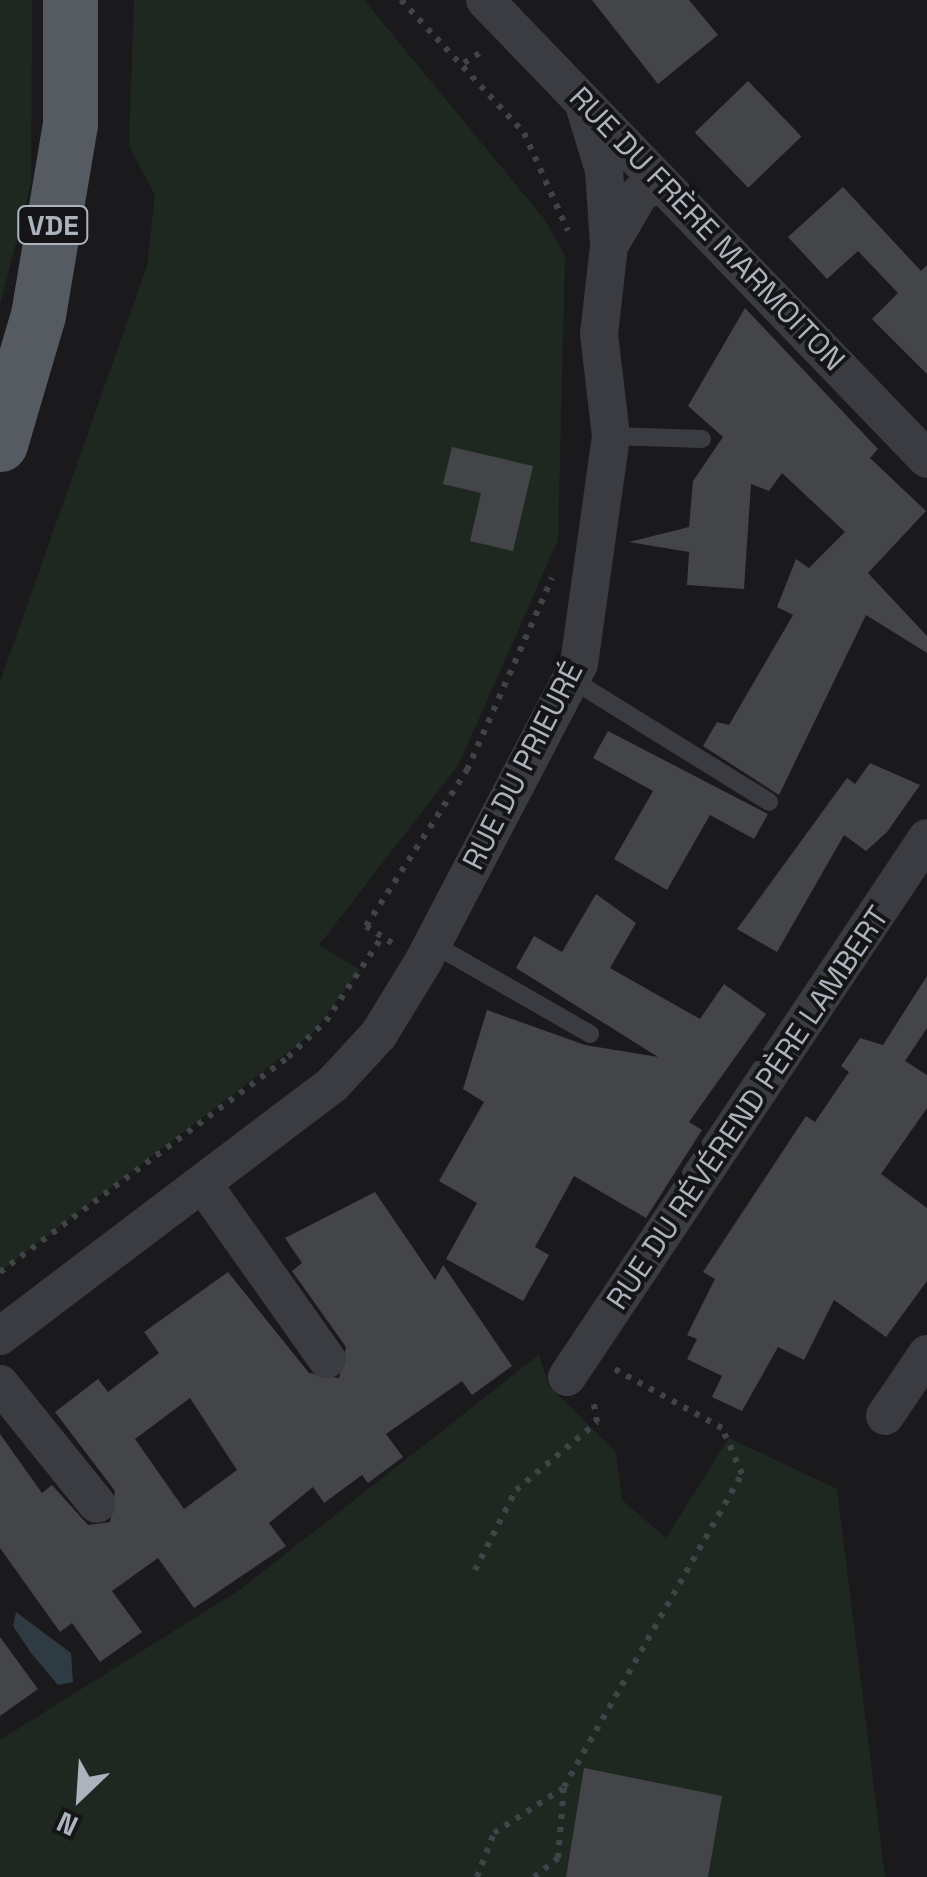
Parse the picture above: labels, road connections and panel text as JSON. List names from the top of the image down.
{
  "streets": {
    "main road": ["VDE"],
    "street": ["RUE DU FRÈRE MARMOITON", "RUE DU PRIEURÉ", "RUE DU RÉVÉREND PÈRE LAMBERT"]
  },
  "crossings": [
    ["RUE DU FRÈRE MARMOITON", "RUE DU PRIEURÉ"]
  ],
  "north": "bottom left"
}
